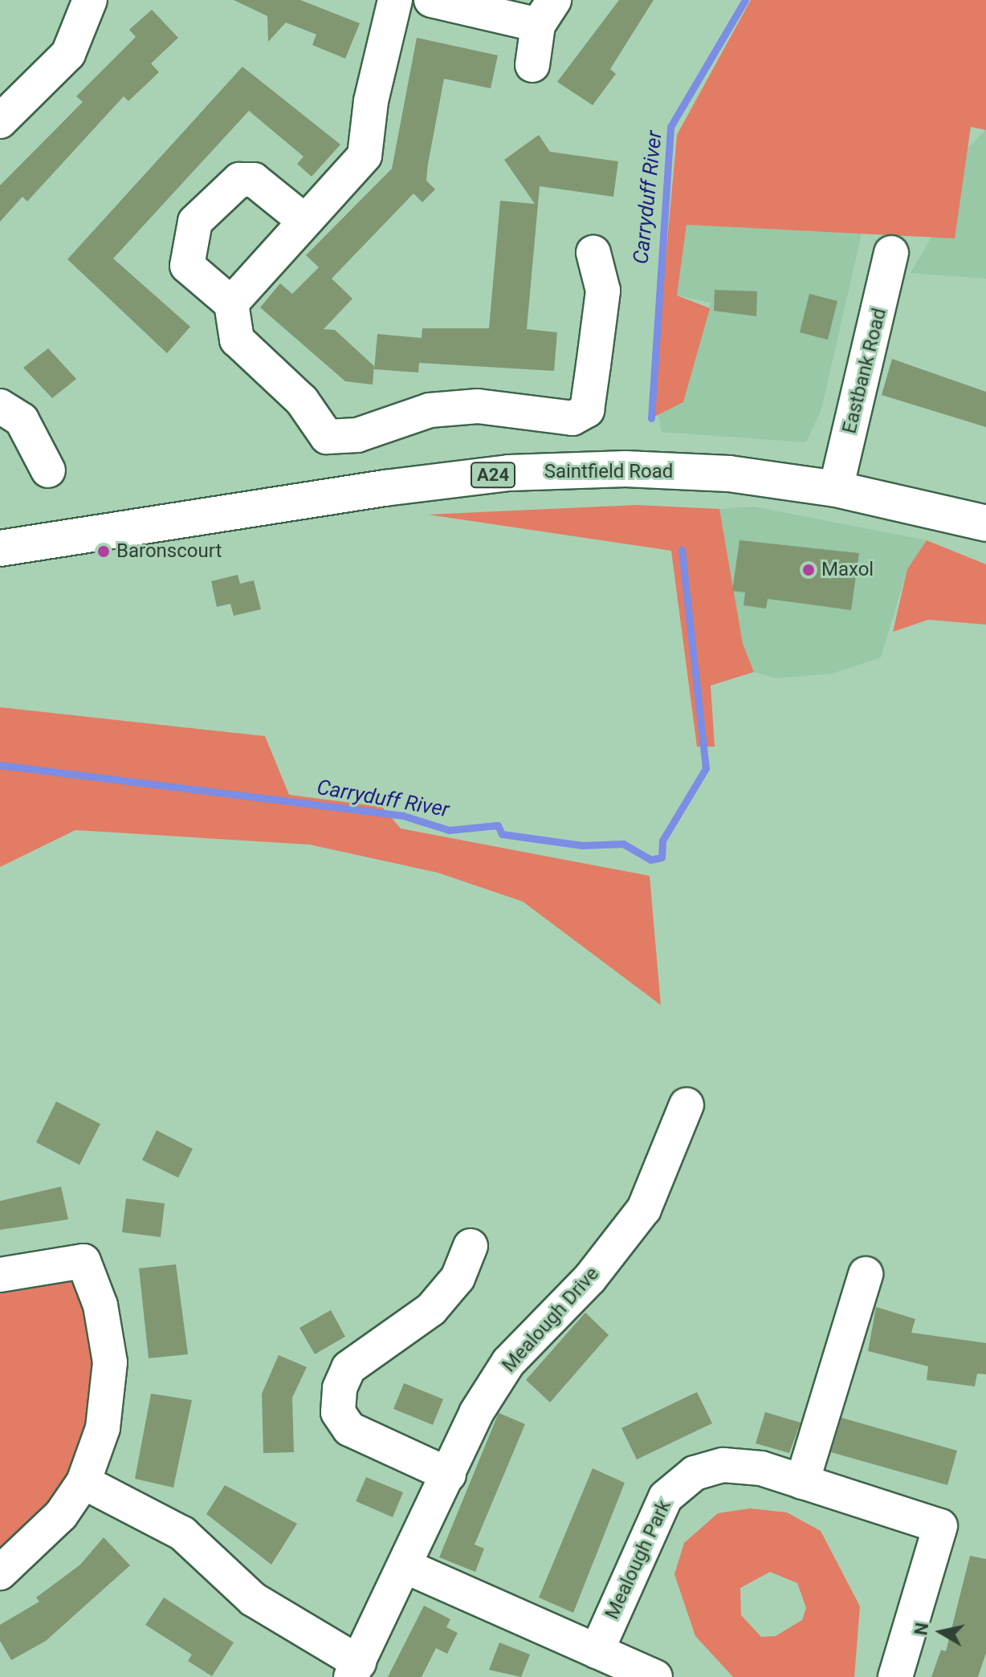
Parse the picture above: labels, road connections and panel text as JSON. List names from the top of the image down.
{
  "streets": {
    "highway": ["Saintfield Road", "A24"],
    "street": ["Eastbank Road", "Mealough Drive", "Mealough Park"]
  },
  "crossings": [
    ["Eastbank Road", "Saintfield Road"]
  ],
  "water": ["Carryduff River"],
  "places": ["Baronscourt", "Maxol"],
  "north": "left"
}
